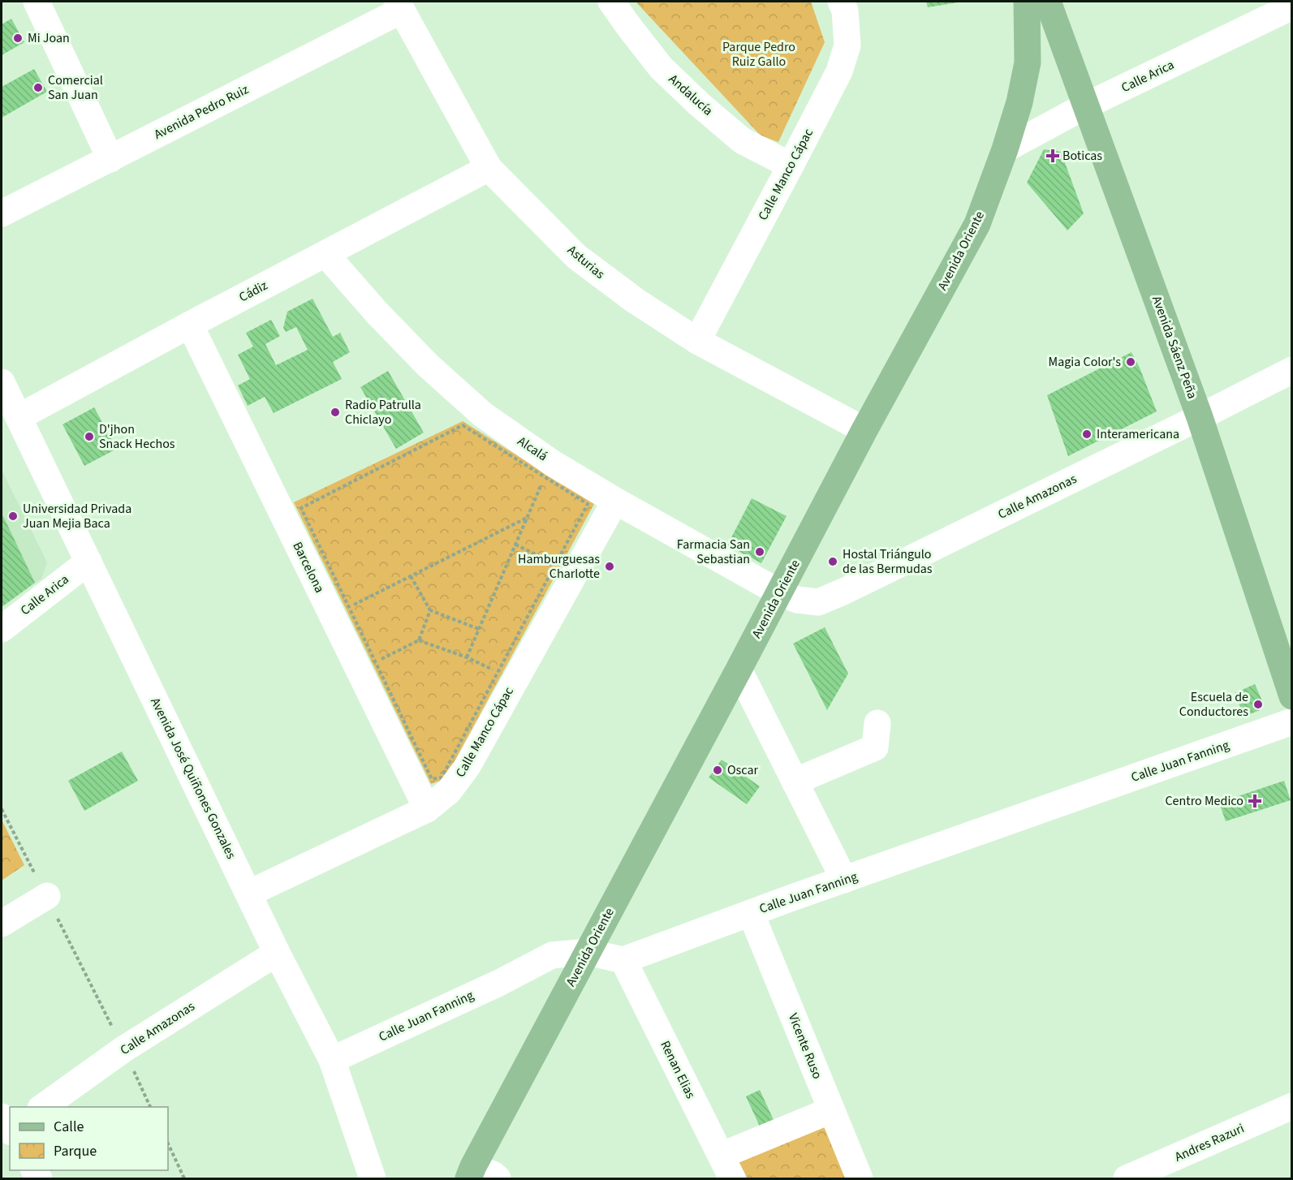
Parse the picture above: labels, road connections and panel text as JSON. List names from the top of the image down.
{
  "streets": {
    "main road": ["Avenida Oriente", "Avenida Sáenz Peña"],
    "street": [
      "Calle Arica",
      "Andalucía",
      "Avenida Pedro Ruiz",
      "Calle Manco Cápac",
      "Asturias",
      "Cádiz",
      "Alcalá",
      "Calle Amazonas",
      "Barcelona",
      "Calle Juan Fanning",
      "Avenida José Quiñones Gonzales",
      "Vicente Ruso",
      "Renan Elias",
      "Andres Razuri"
    ]
  },
  "crossings": [
    ["Calle Arica", "Avenida Oriente"],
    ["Calle Arica", "Avenida Sáenz Peña"],
    ["Calle Arica", "Avenida José Quiñones Gonzales"],
    ["Andalucía", "Calle Manco Cápac"],
    ["Avenida Pedro Ruiz", "Asturias"],
    ["Calle Manco Cápac", "Asturias"],
    ["Calle Manco Cápac", "Alcalá"],
    ["Calle Manco Cápac", "Barcelona"],
    ["Calle Manco Cápac", "Avenida José Quiñones Gonzales"],
    ["Avenida Oriente", "Asturias"],
    ["Avenida Oriente", "Alcalá"],
    ["Avenida Oriente", "Calle Amazonas"],
    ["Avenida Oriente", "Calle Juan Fanning"],
    ["Asturias", "Cádiz"],
    ["Cádiz", "Alcalá"],
    ["Cádiz", "Barcelona"],
    ["Cádiz", "Avenida José Quiñones Gonzales"],
    ["Avenida Sáenz Peña", "Calle Amazonas"],
    ["Alcalá", "Calle Amazonas"],
    ["Calle Amazonas", "Avenida José Quiñones Gonzales"],
    ["Calle Juan Fanning", "Avenida José Quiñones Gonzales"],
    ["Calle Juan Fanning", "Vicente Ruso"],
    ["Calle Juan Fanning", "Renan Elias"]
  ],
  "parks": ["Parque Pedro Ruiz Gallo"],
  "places": {
    "other": [
      "Mi Joan",
      "Comercial San Juan",
      "Magia Color's",
      "Radio Patrulla Chiclayo",
      "Interamericana",
      "D'jhon Snack Hechos",
      "Universidad Privada Juan Mejia Baca",
      "Farmacia San Sebastian",
      "Hostal Triángulo de las Bermudas",
      "Hamburguesas Charlotte",
      "Escuela de Conductores",
      "Oscar"
    ],
    "health": ["Boticas", "Centro Medico"]
  },
  "legend": ["Calle", "Parque"]
}
